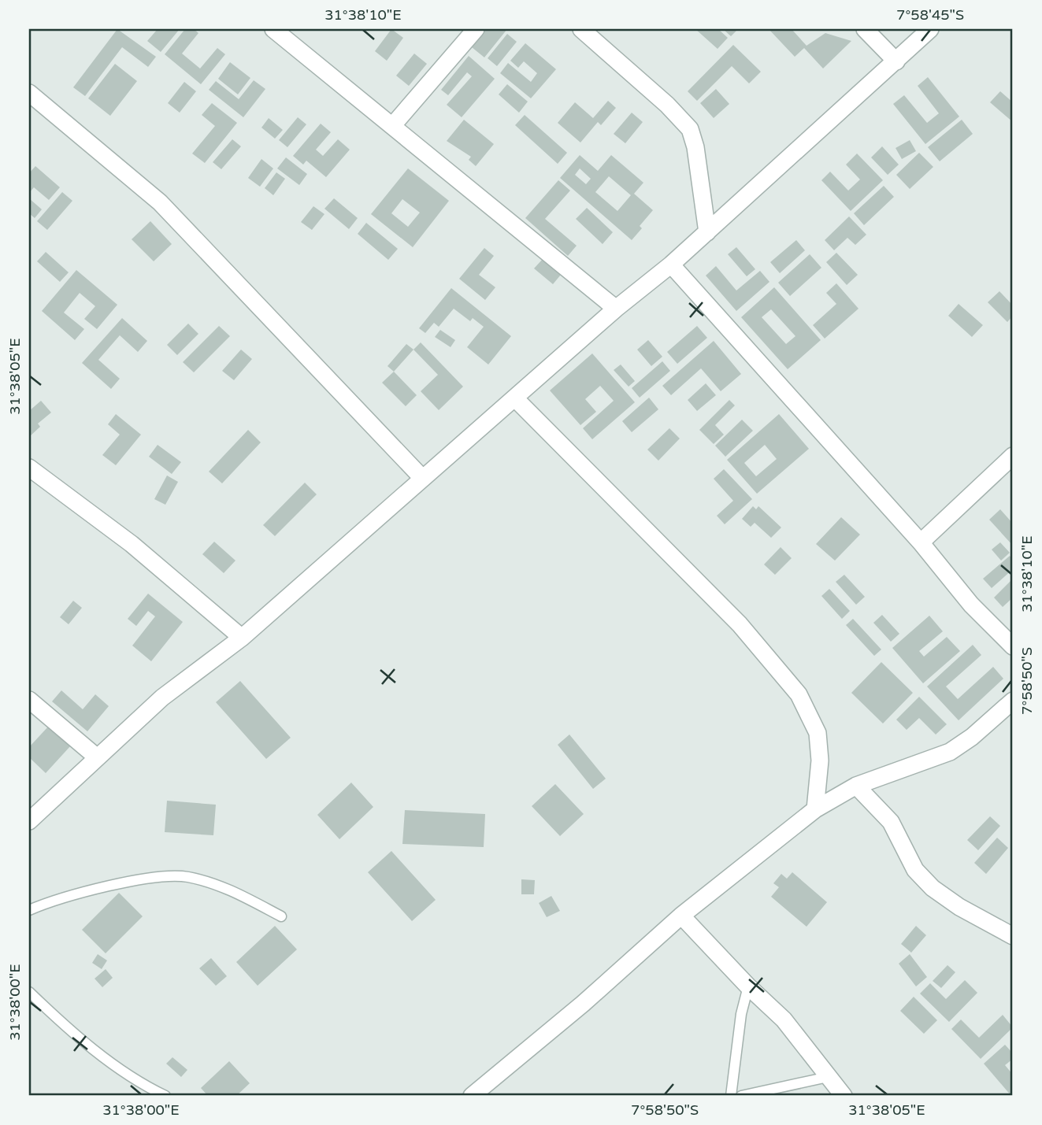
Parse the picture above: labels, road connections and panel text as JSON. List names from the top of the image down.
{
  "coordinates": [
    "31°38'10\"E",
    "7°58'45\"S",
    "31°38'05\"E",
    "7°58'50\"S",
    "31°38'00\"E"
  ]
}
